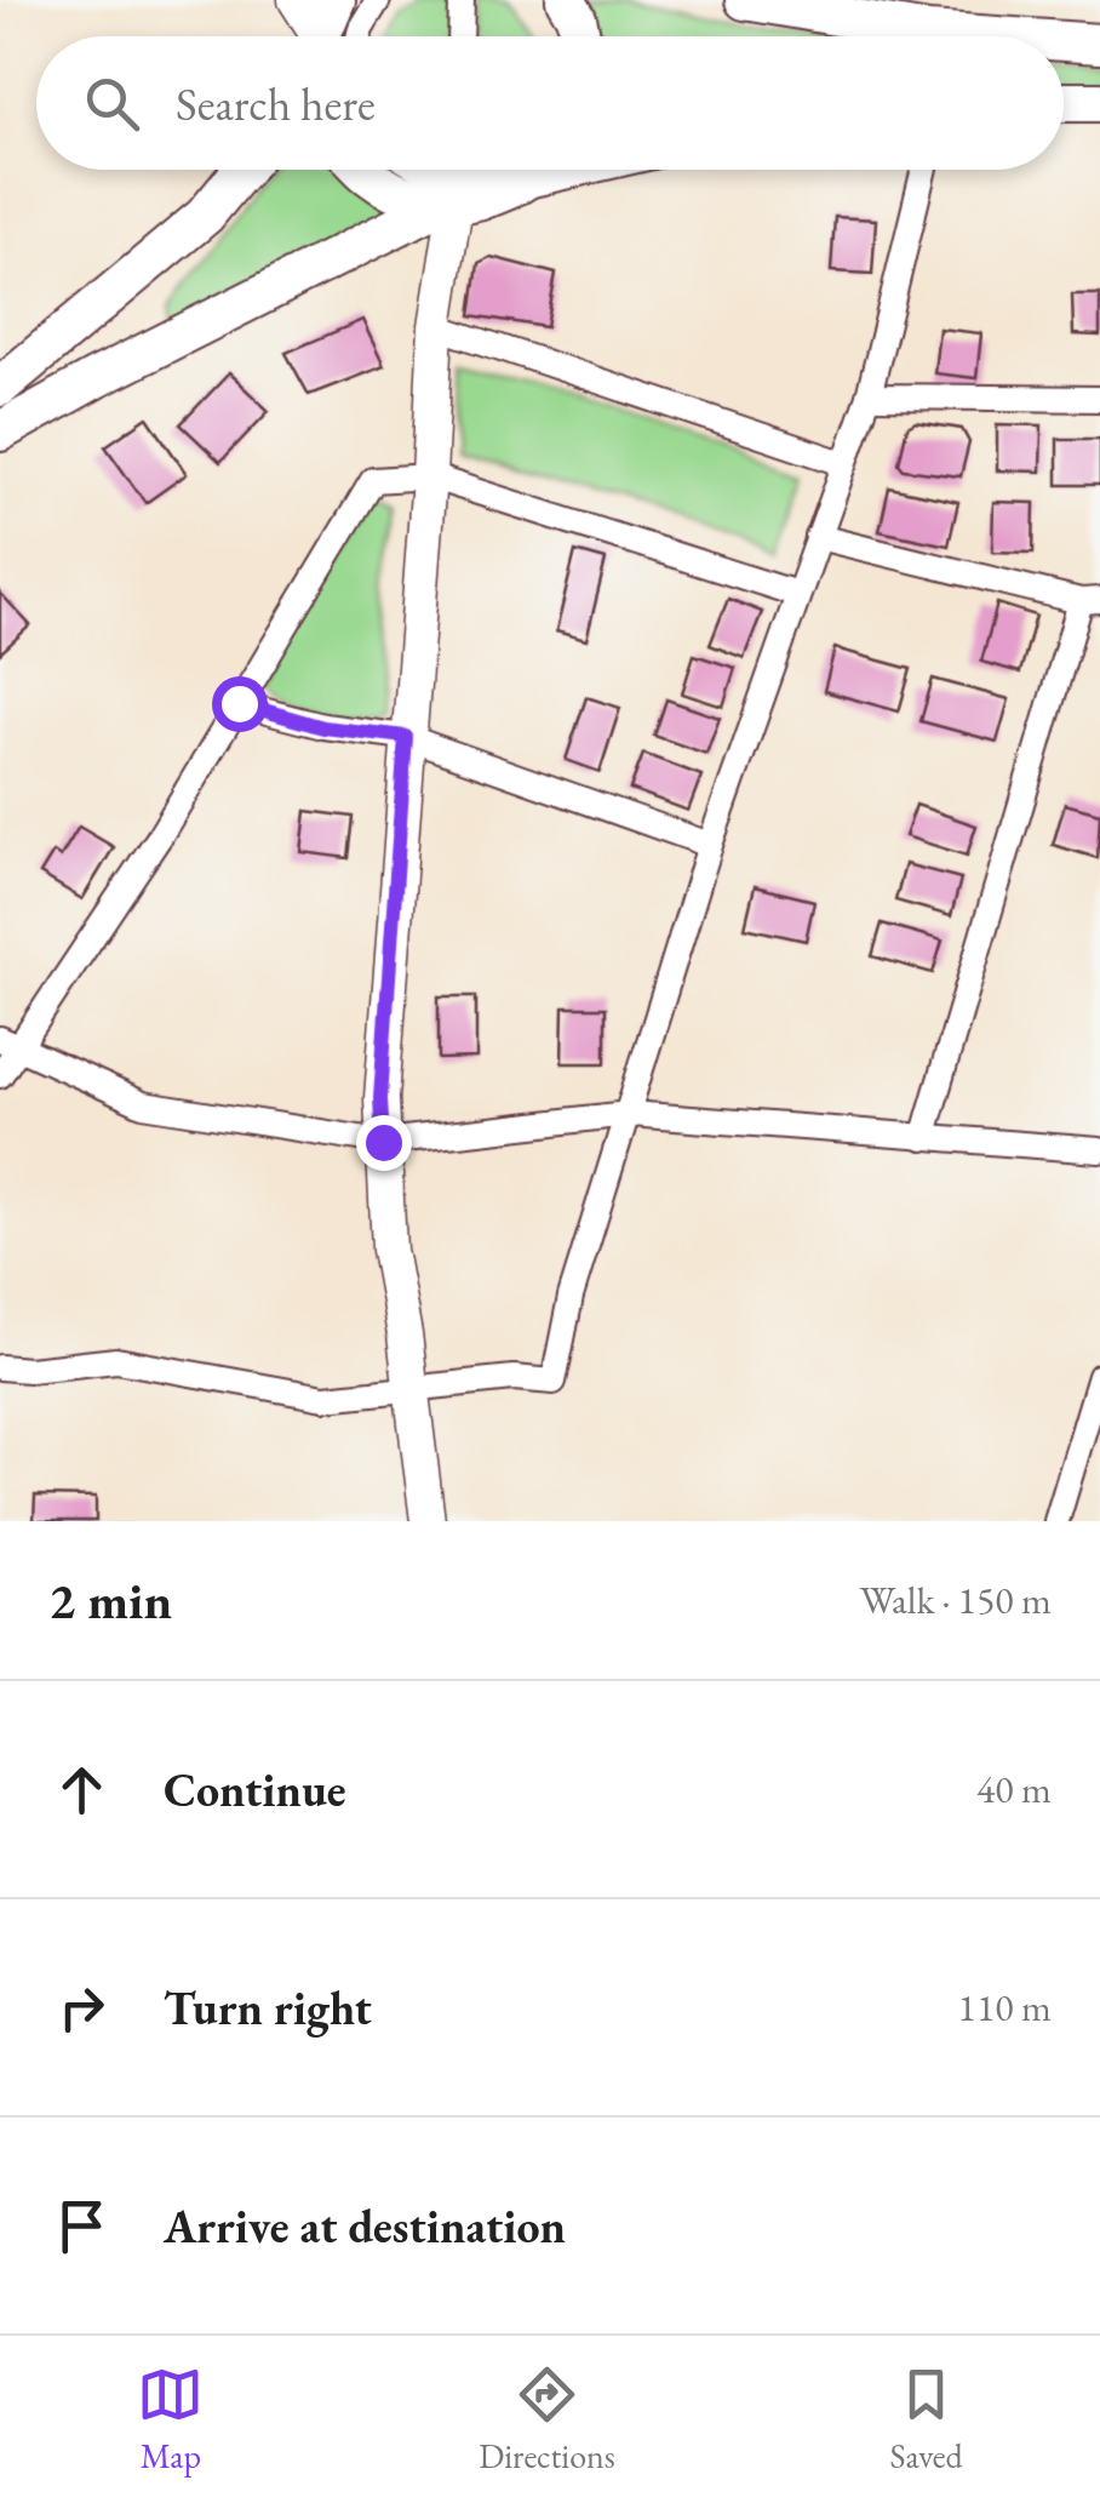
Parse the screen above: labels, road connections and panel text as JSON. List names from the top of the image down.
{
  "page": {
    "search": "Search here",
    "heading": ["2 min", "Walk · 150 m"],
    "list": [
      ["Continue", "40 m"],
      ["Turn right", "110 m"],
      "Arrive at destination"
    ],
    "nav": ["Map", "Directions", "Saved"]
  }
}
